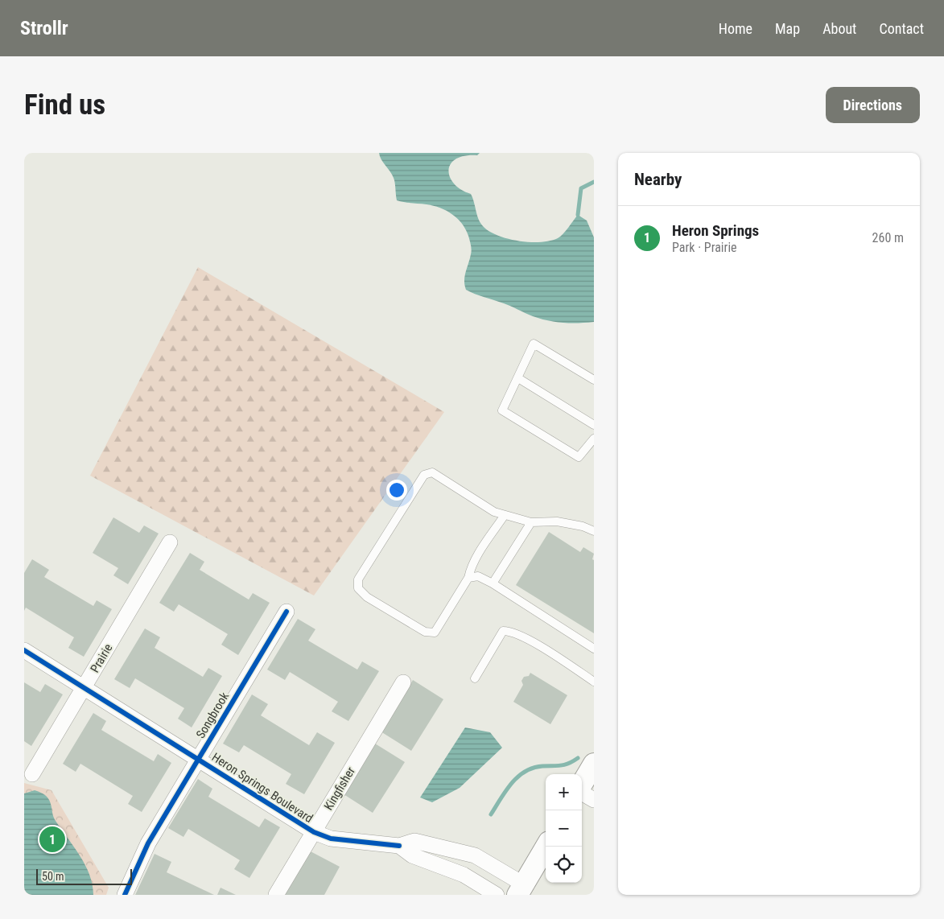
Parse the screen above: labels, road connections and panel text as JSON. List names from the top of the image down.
{
  "streets": {
    "street": [
      "Prairie",
      "Songbrook",
      "Heron Springs Boulevard",
      "Kingfisher"
    ]
  },
  "crossings": [
    ["Prairie", "Heron Springs Boulevard"],
    ["Songbrook", "Heron Springs Boulevard"],
    ["Heron Springs Boulevard", "Kingfisher"]
  ],
  "scale_bar": "50 m",
  "page": {
    "header": "Strollr",
    "nav": [
      "Home",
      "Map",
      "About",
      "Contact"
    ],
    "buttons": "Directions",
    "title": "Find us",
    "heading": "Nearby",
    "list": [
      {
        "mark": "1",
        "name": "Heron Springs",
        "note": "Park · Prairie",
        "value": "260 m"
      }
    ],
    "map_buttons": ["+", "−"],
    "pins": "1",
    "scale": "50 m"
  }
}
